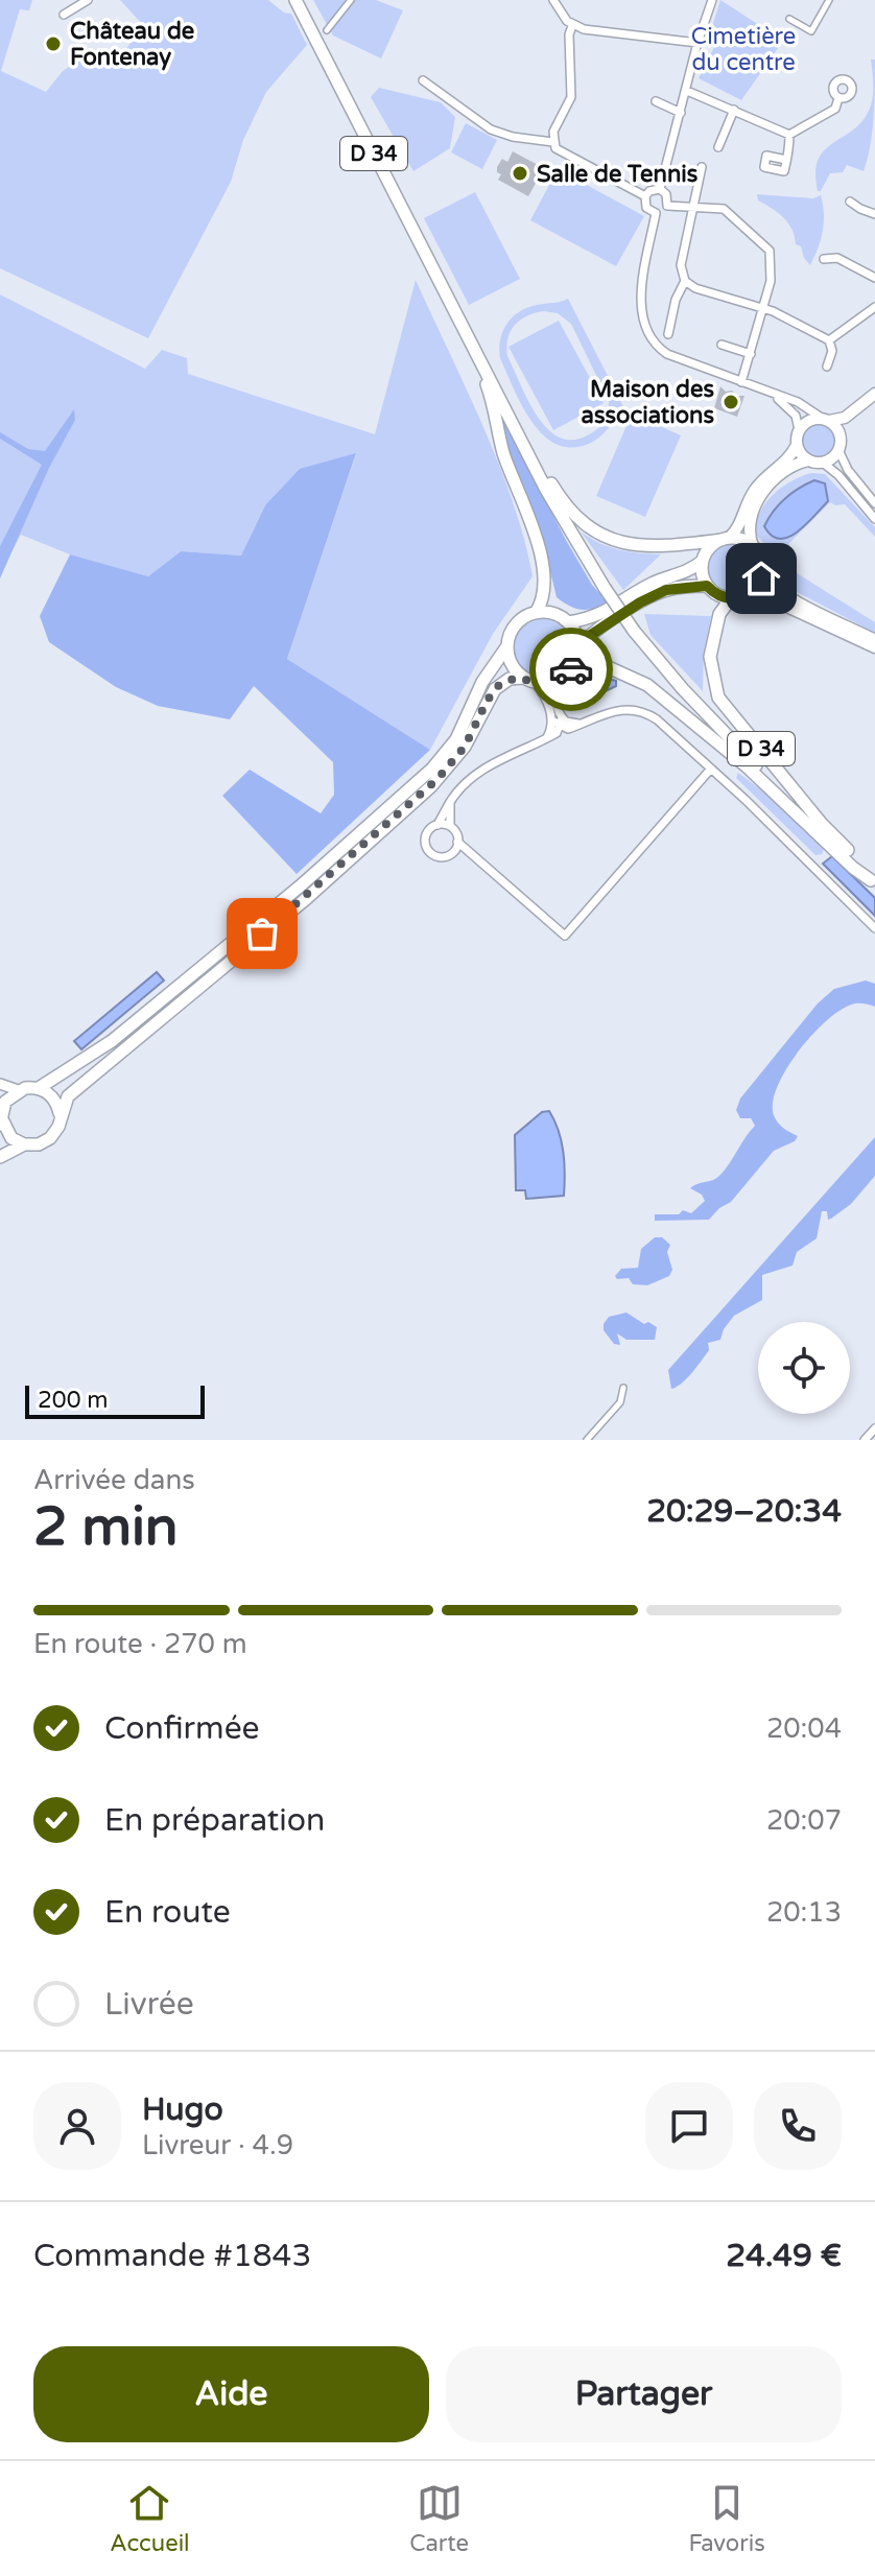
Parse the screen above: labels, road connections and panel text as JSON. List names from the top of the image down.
{
  "streets": {
    "main road": ["D 34"]
  },
  "parks": ["Cimetière du centre"],
  "places": ["Château de Fontenay", "Salle de Tennis", "Maison des associations"],
  "scale_bar": "200 m",
  "page": {
    "scale": "200 m",
    "heading": ["2 min", "Arrivée dans", "20:29–20:34"],
    "panel": [
      "Hugo",
      "Livreur · 4.9",
      "Commande #1843",
      "24.49 €"
    ],
    "bar": "En route · 270 m",
    "list": [
      ["Confirmée", "20:04"],
      ["En préparation", "20:07"],
      ["En route", "20:13"],
      "Livrée"
    ],
    "buttons": ["Aide", "Partager"],
    "tabs": ["Accueil", "Carte", "Favoris"]
  }
}
